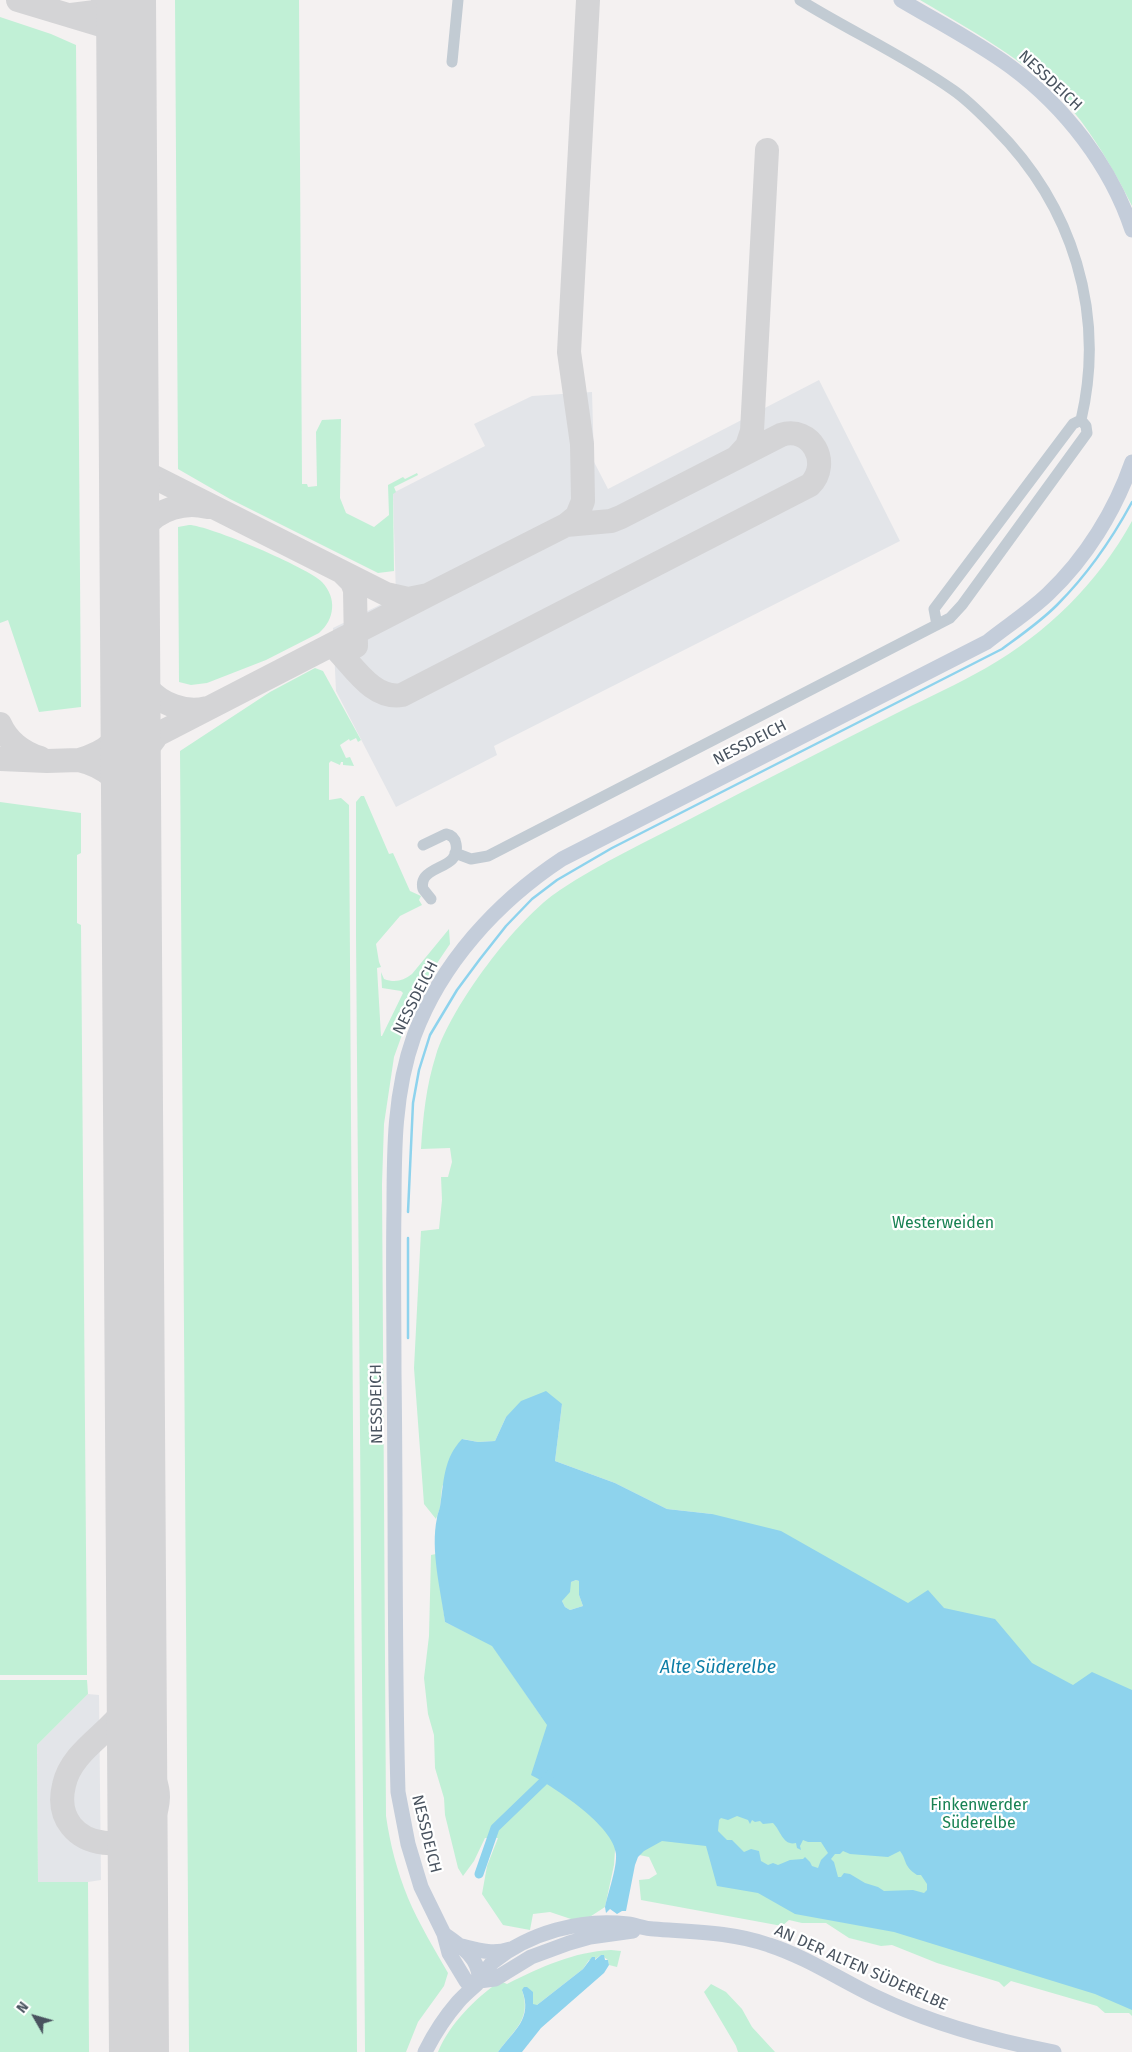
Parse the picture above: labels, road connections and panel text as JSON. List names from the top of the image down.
{
  "streets": {
    "street": ["NESSDEICH", "AN DER ALTEN SÜDERELBE"]
  },
  "crossings": [
    ["NESSDEICH", "AN DER ALTEN SÜDERELBE"]
  ],
  "water": ["Alte Süderelbe"],
  "parks": ["Westerweiden", "Finkenwerder Süderelbe"],
  "north": "top left"
}
